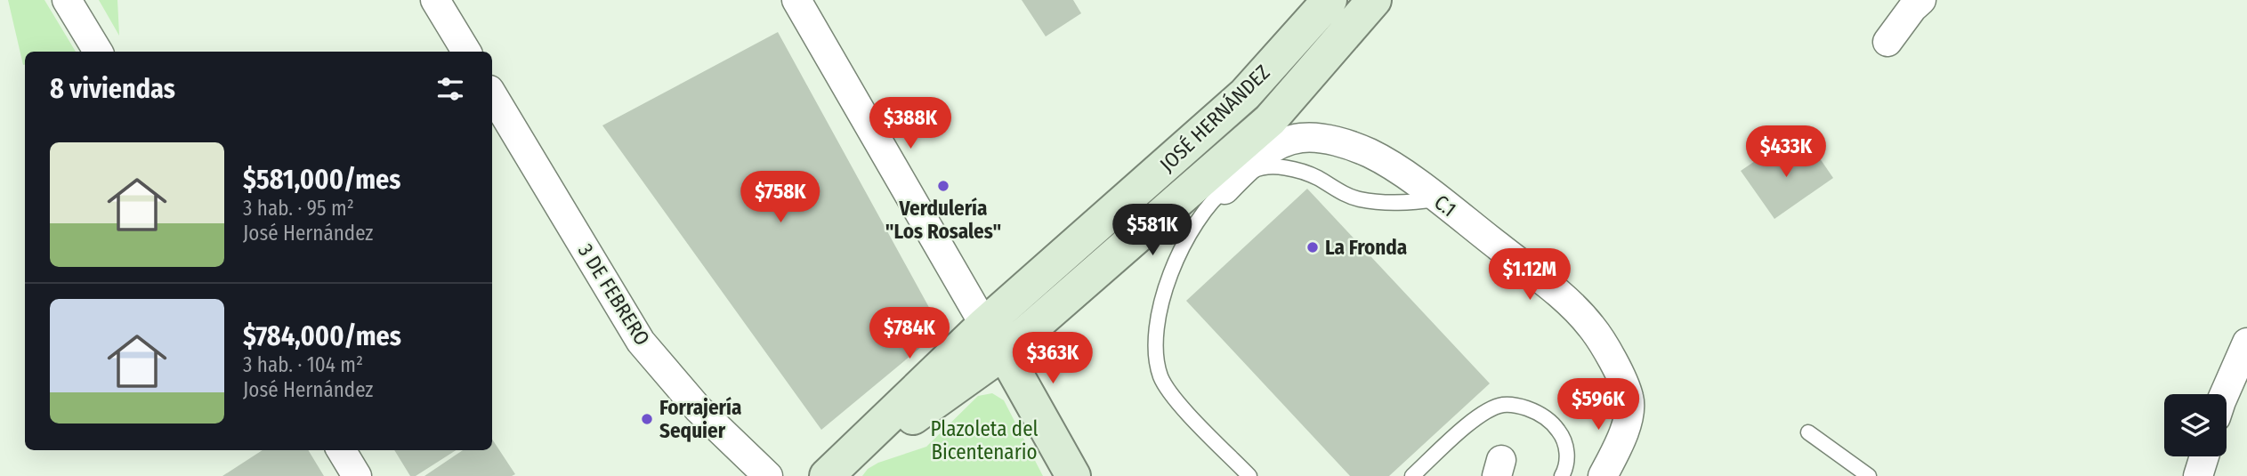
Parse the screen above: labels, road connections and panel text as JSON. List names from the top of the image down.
{
  "streets": {
    "main road": ["JOSÉ HERNÁNDEZ"],
    "street": ["C.1", "3 DE FEBRERO"]
  },
  "crossings": [
    ["JOSÉ HERNÁNDEZ", "C.1"]
  ],
  "parks": ["Plazoleta del Bicentenario"],
  "places": ["Verdulería \"Los Rosales\"", "La Fronda", "Forrajería Sequier"],
  "page": {
    "heading": "8 viviendas",
    "price": [
      "$388K",
      "$433K",
      "$758K",
      "$581K",
      "$1.12M",
      "$784K",
      "$363K",
      "$596K"
    ],
    "list": [
      {
        "name": "$581,000/mes",
        "note": "3 hab. · 95 m² · José Hernández"
      },
      {
        "name": "$784,000/mes",
        "note": "3 hab. · 104 m² · José Hernández"
      }
    ]
  }
}
